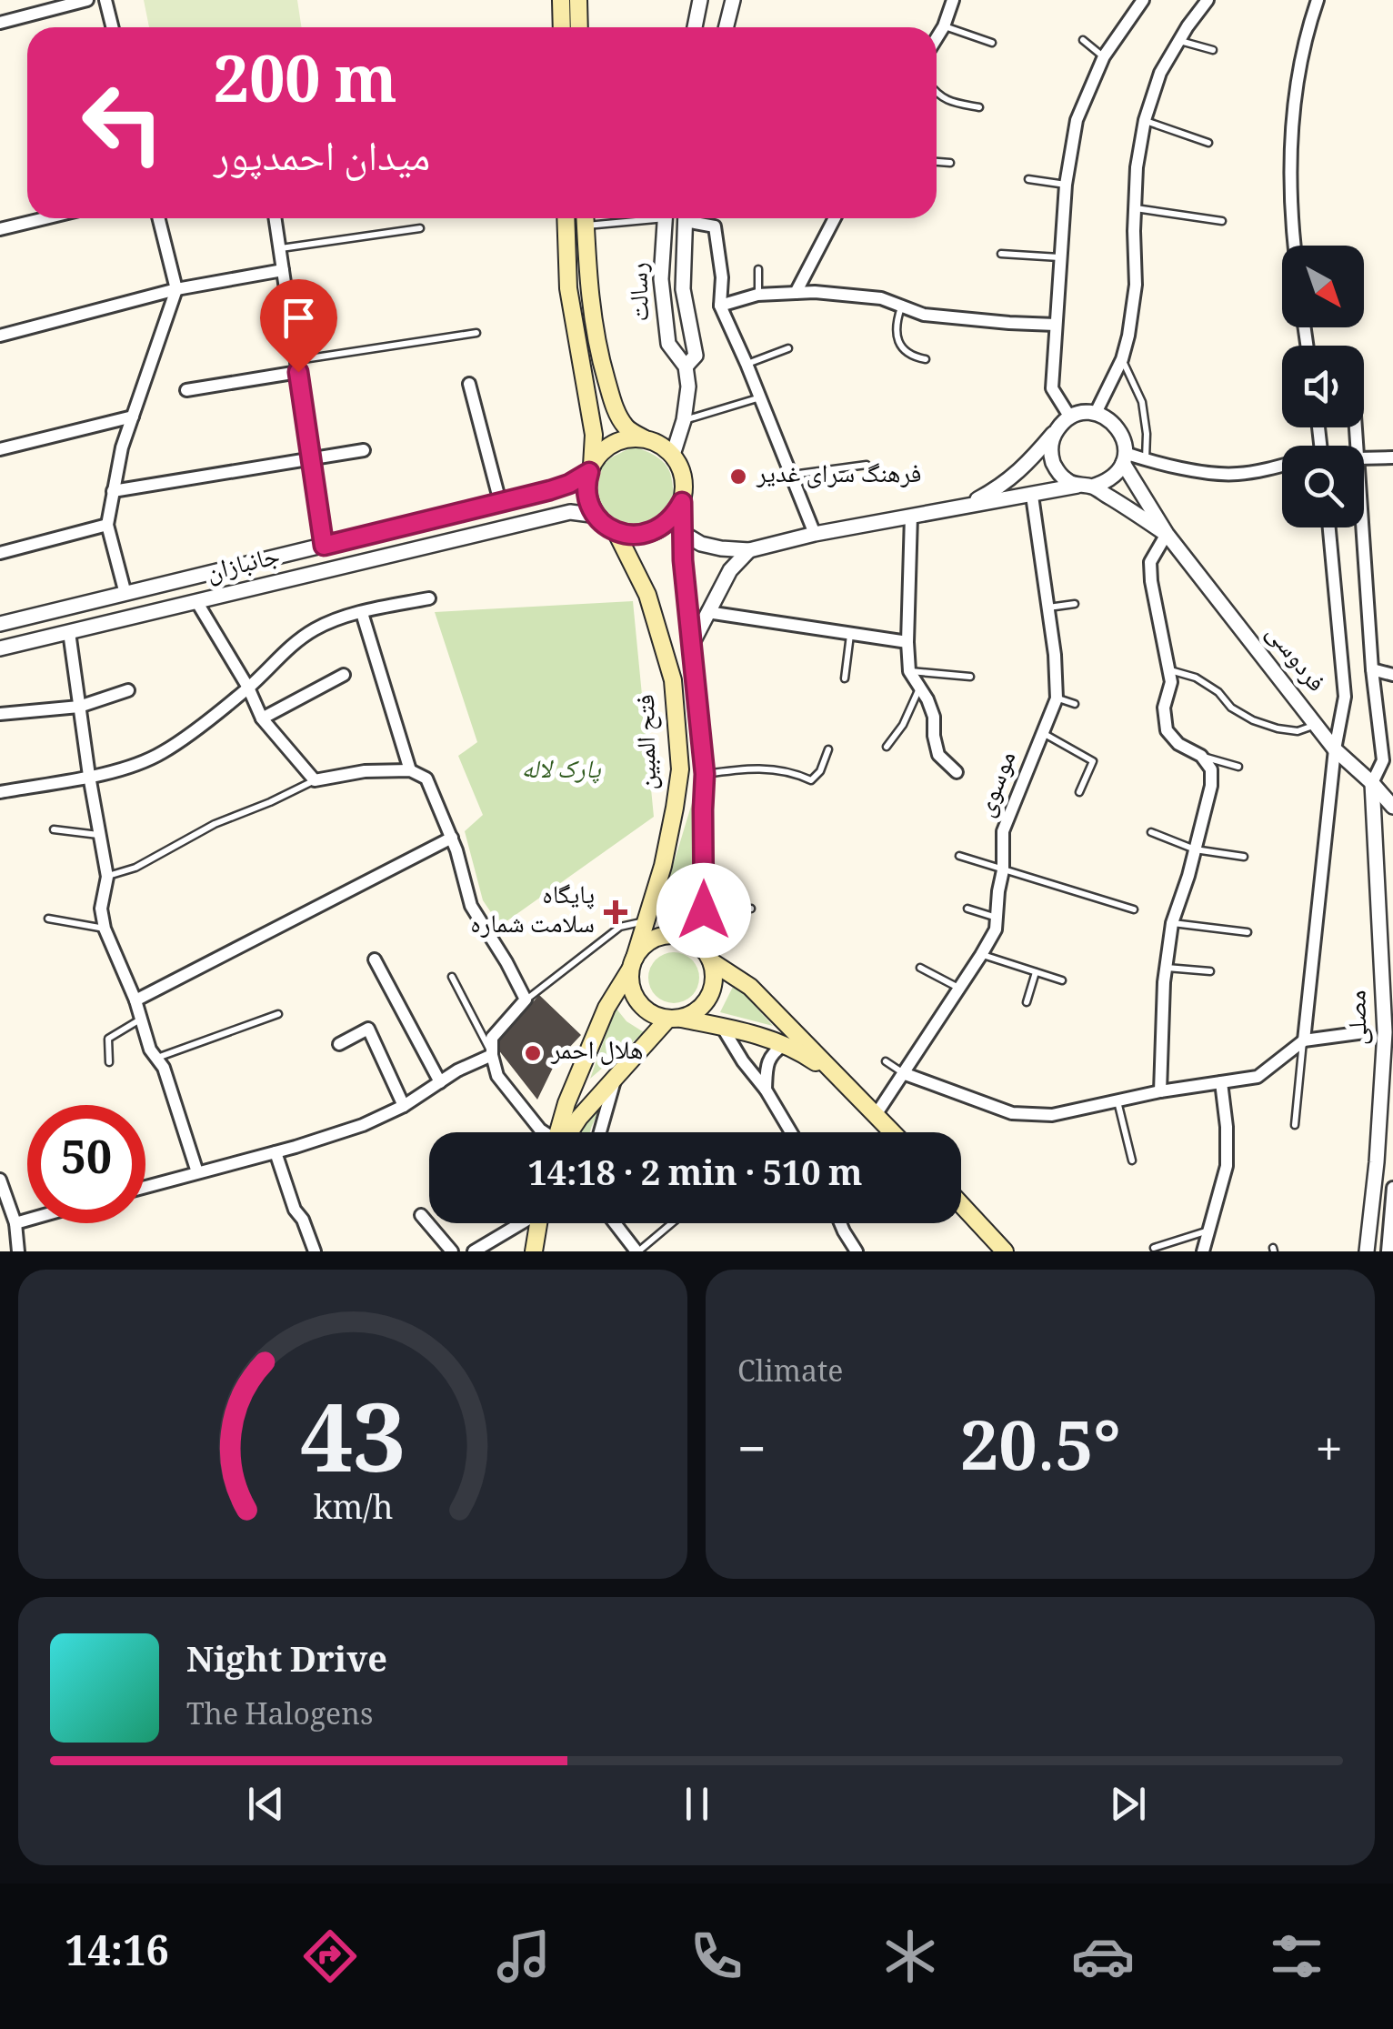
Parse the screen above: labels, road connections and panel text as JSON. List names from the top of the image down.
{
  "streets": {
    "main road": ["فتح المبین"],
    "street": [
      "رسالت",
      "جانبازان",
      "فردوسی",
      "موسوی",
      "مصلی"
    ]
  },
  "crossings": [
    ["رسالت", "جانبازان"],
    ["رسالت", "فتح المبین"],
    ["جانبازان", "فتح المبین"],
    ["فردوسی", "مصلی"]
  ],
  "parks": ["پارک لاله"],
  "places": {
    "other": ["فرهنگ سرای غدیر", "هلال احمر"],
    "health": ["پایگاه سلامت شماره"]
  },
  "north": "bottom right",
  "page": {
    "turn": ["200 m", "میدان احمدپور"],
    "limit": "50",
    "trip": "14:18 · 2 min · 510 m",
    "tile": "Climate",
    "heat": ["−", "20.5°", "+"],
    "song": ["Night Drive", "The Halogens"],
    "tabs": "14:16",
    "gauge": ["43", "km/h"]
  }
}
